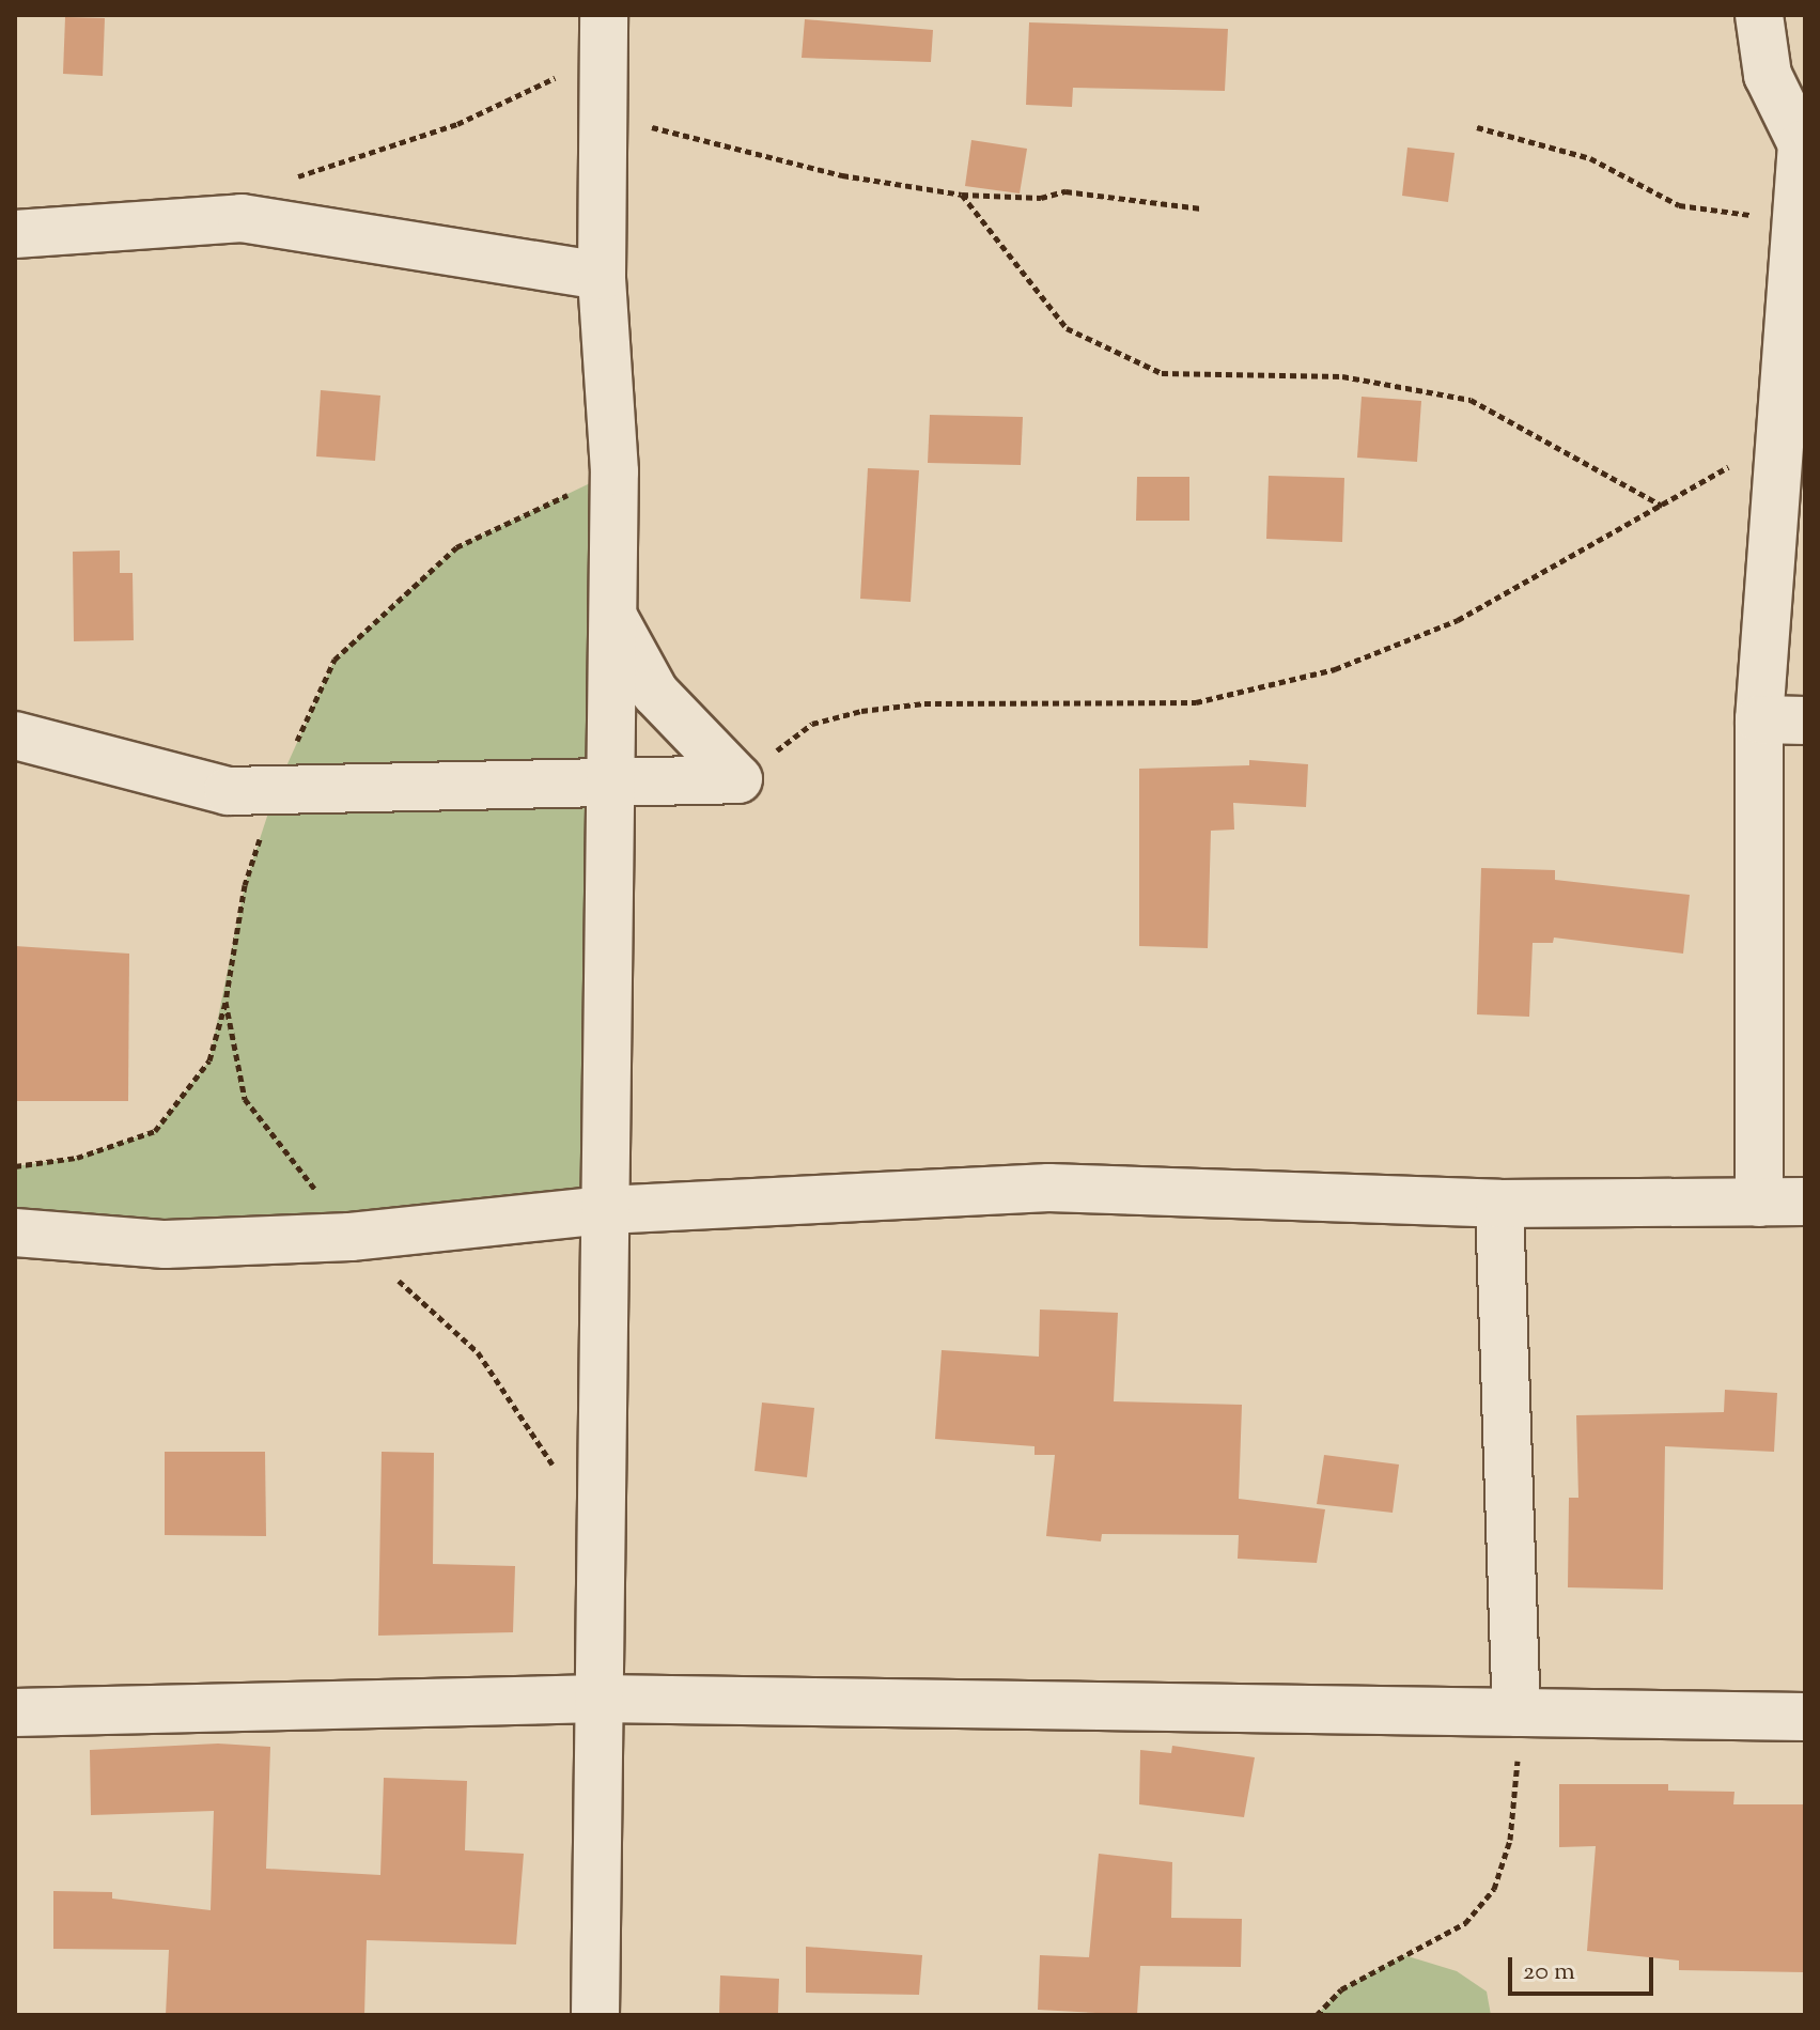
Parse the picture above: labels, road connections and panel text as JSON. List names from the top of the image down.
{
  "scale_bar": "20 m"
}
